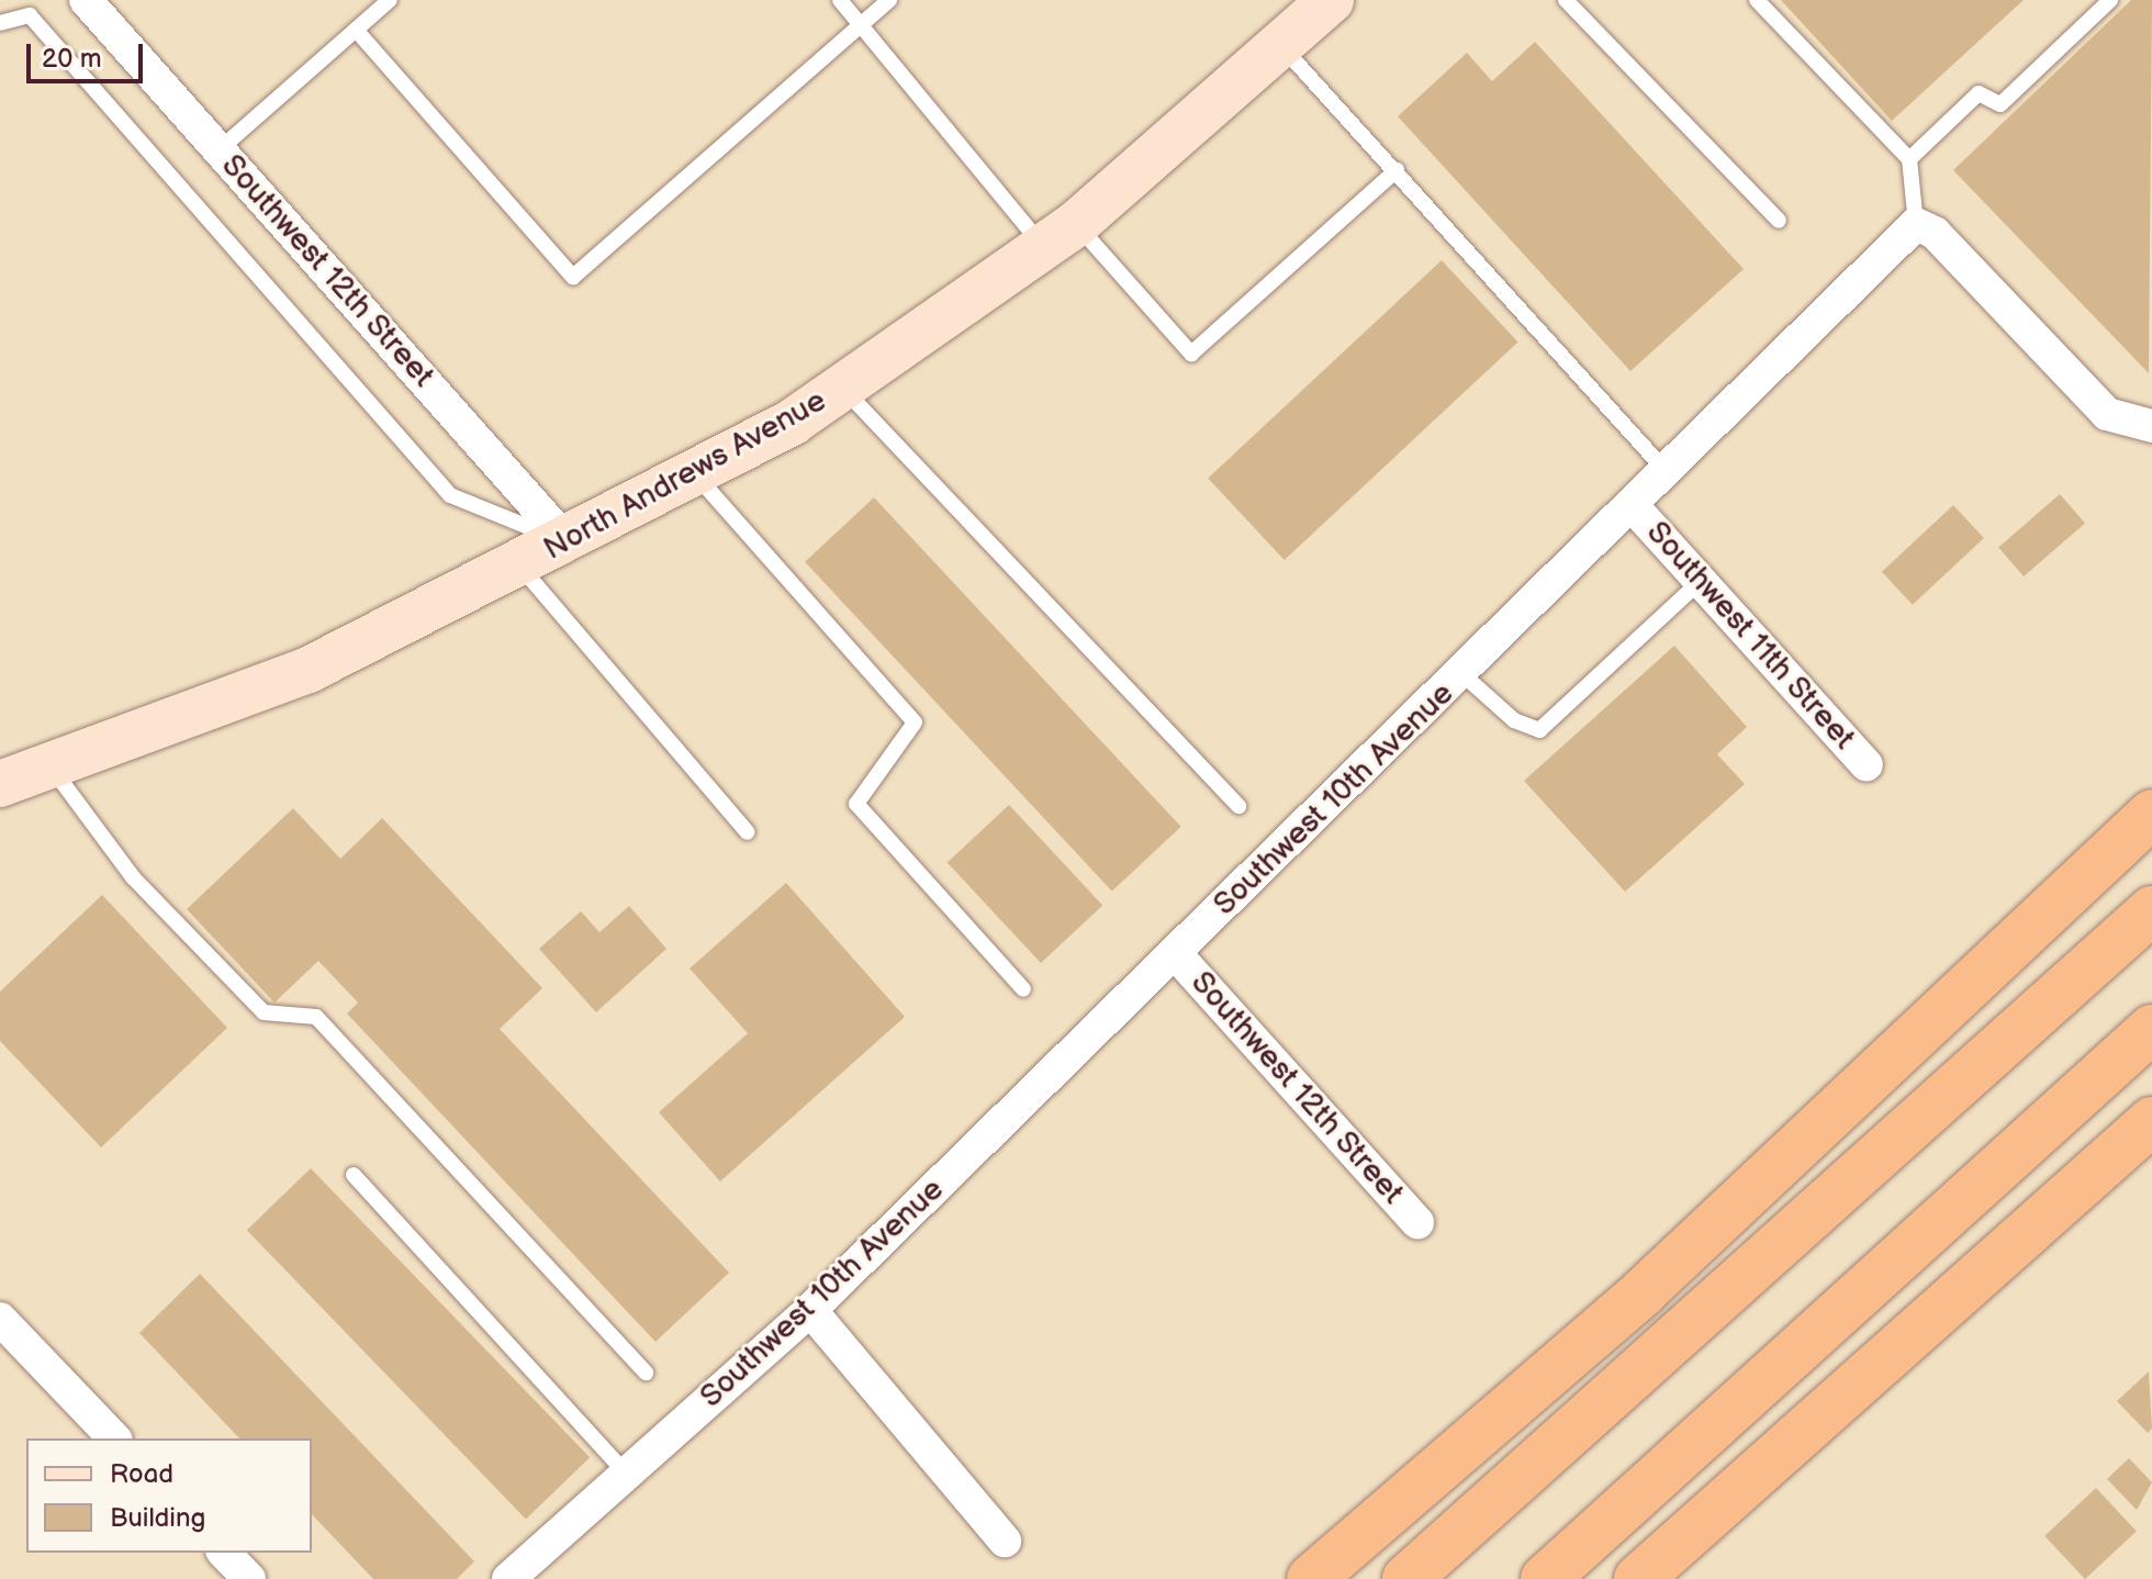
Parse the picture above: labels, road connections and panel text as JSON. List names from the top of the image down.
{
  "streets": {
    "main road": ["North Andrews Avenue"],
    "street": ["Southwest 12th Street", "Southwest 11th Street", "Southwest 10th Avenue"]
  },
  "crossings": [
    ["Southwest 12th Street", "North Andrews Avenue"],
    ["Southwest 12th Street", "Southwest 10th Avenue"],
    ["Southwest 11th Street", "Southwest 10th Avenue"]
  ],
  "legend": ["Road", "Building"],
  "scale_bar": "20 m"
}
